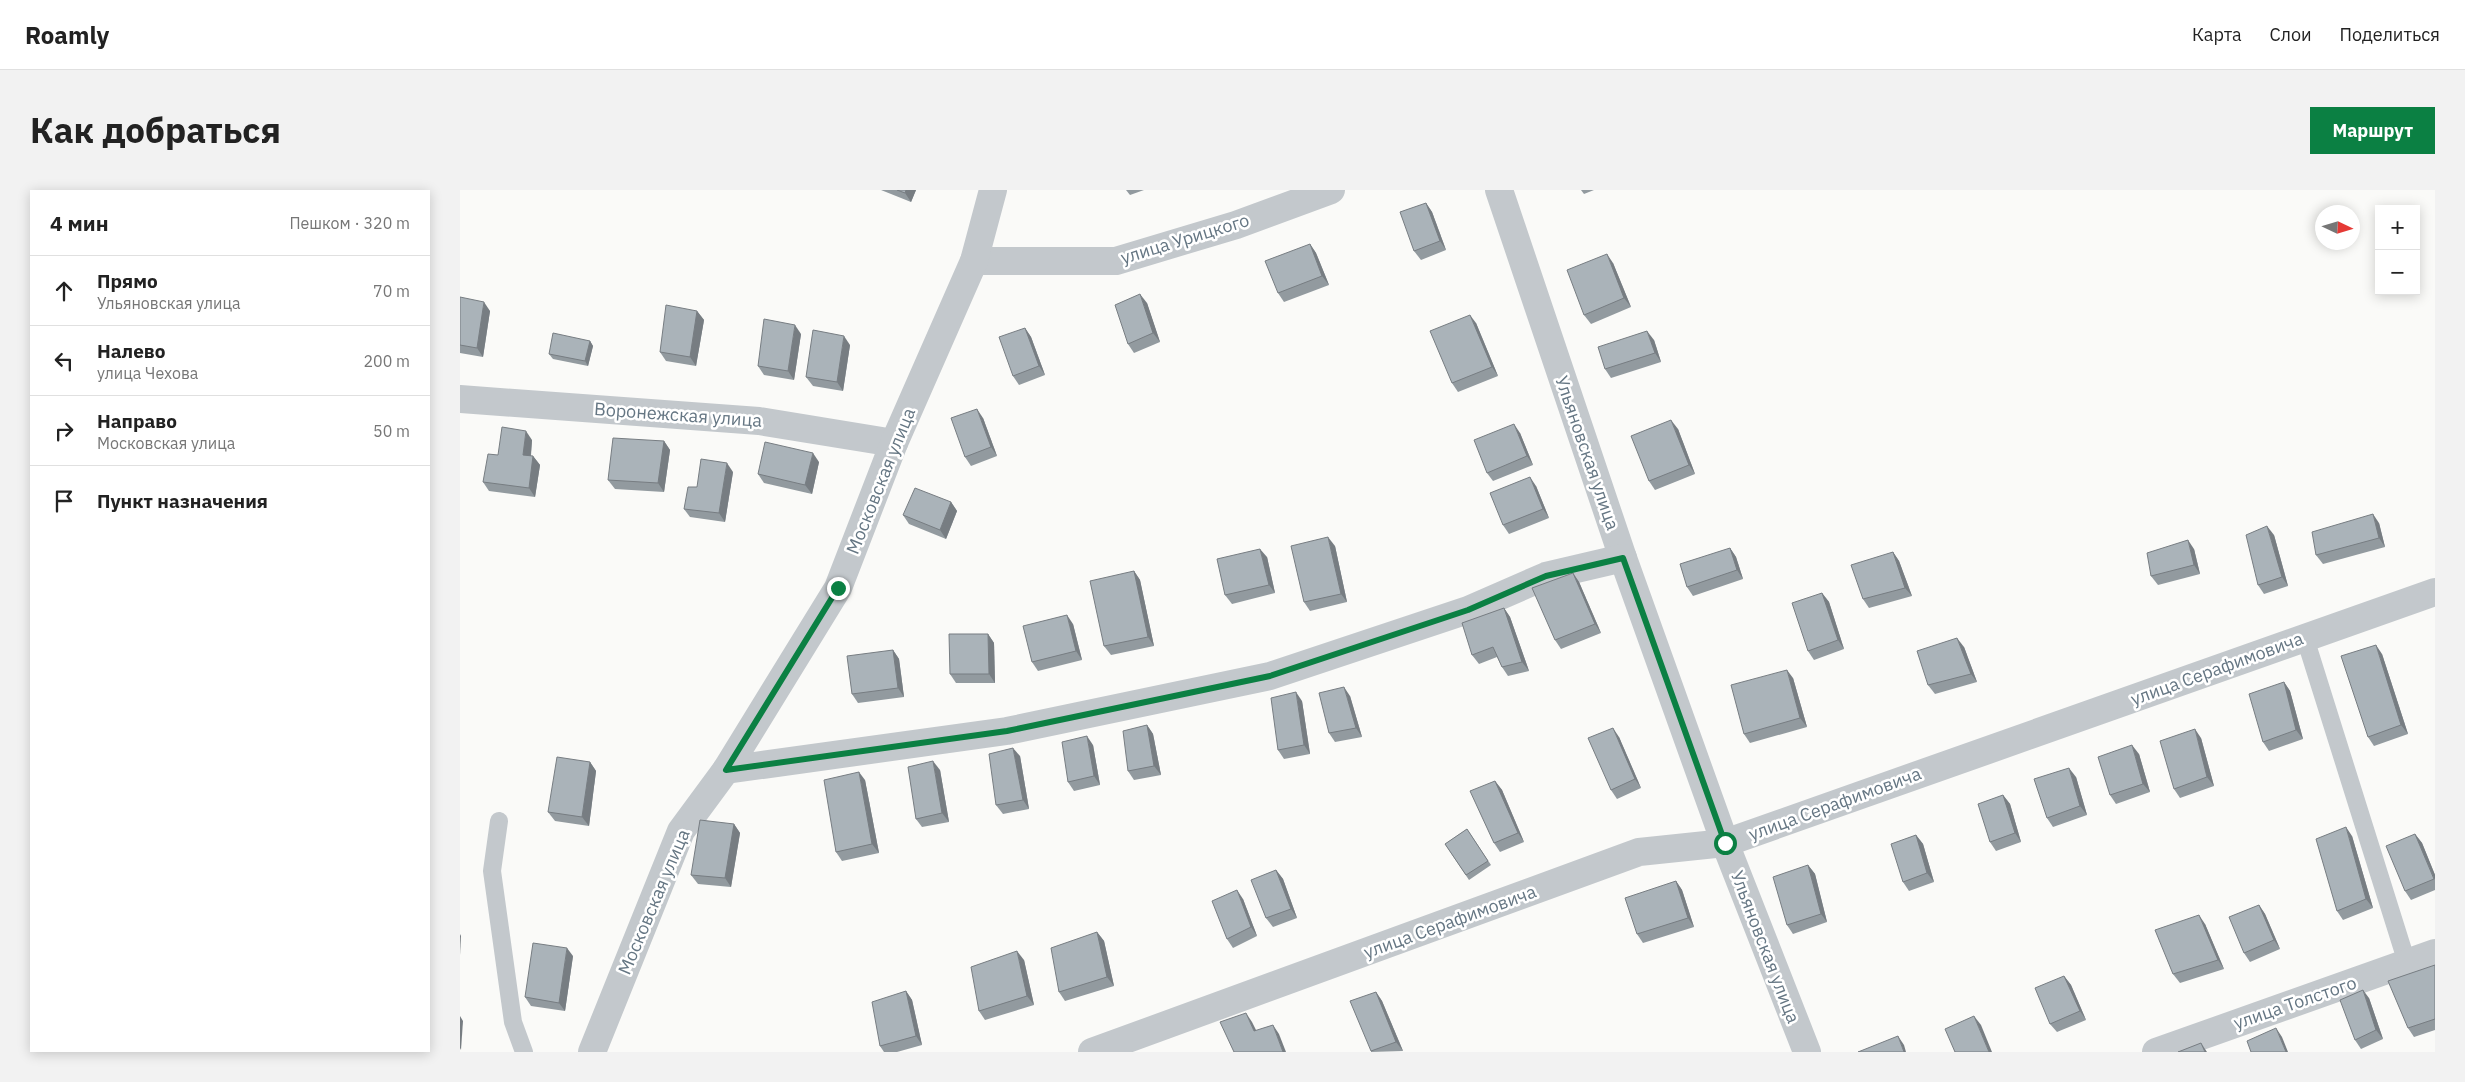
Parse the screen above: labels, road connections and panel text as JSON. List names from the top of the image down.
{
  "streets": {
    "street": [
      "улица Урицкого",
      "Воронежская улица",
      "Ульяновская улица",
      "Московская улица",
      "улица Серафимовича",
      "улица Толстого"
    ]
  },
  "crossings": [
    ["улица Урицкого", "Московская улица"],
    ["Воронежская улица", "Московская улица"],
    ["Ульяновская улица", "улица Серафимовича"]
  ],
  "north": "right",
  "page": {
    "header": "Roamly",
    "nav": ["Карта", "Слои", "Поделиться"],
    "title": "Как добраться",
    "buttons": "Маршрут",
    "heading": ["4 мин", "Пешком · 320 m"],
    "map_buttons": ["+", "−"],
    "list": [
      ["Прямо", "Ульяновская улица", "70 m"],
      ["Налево", "улица Чехова", "200 m"],
      ["Направо", "Московская улица", "50 m"],
      "Пункт назначения"
    ]
  }
}
